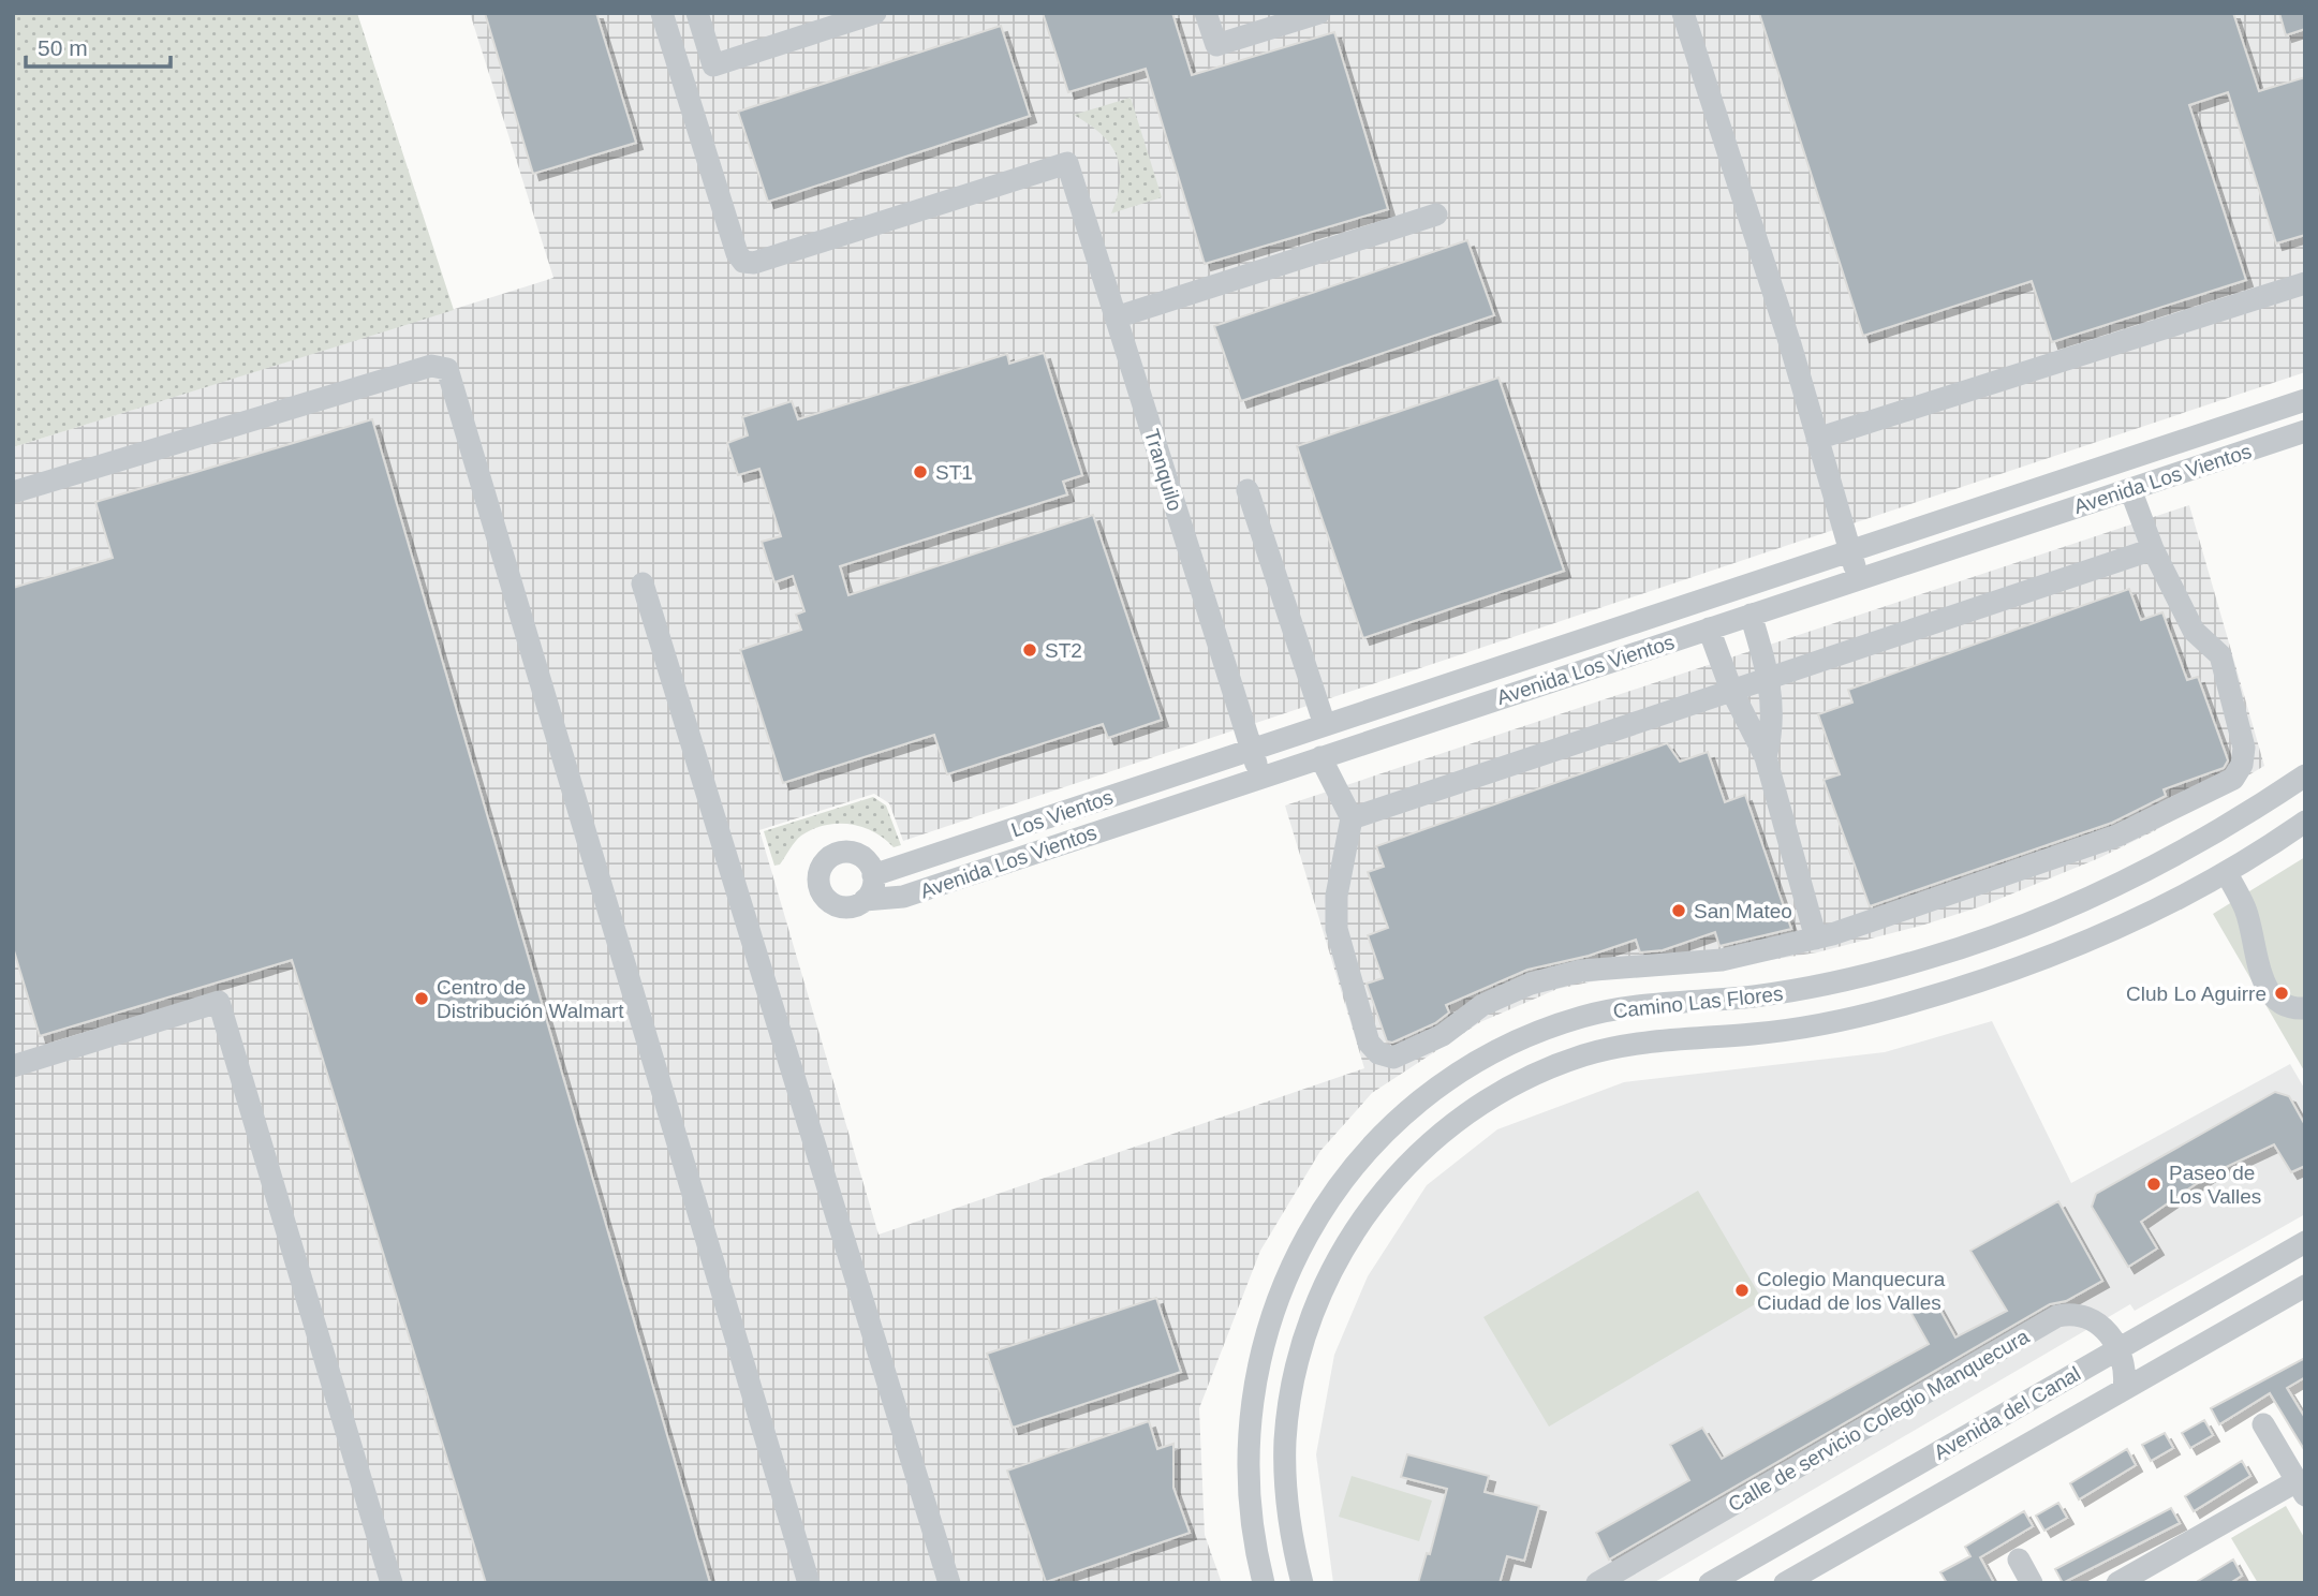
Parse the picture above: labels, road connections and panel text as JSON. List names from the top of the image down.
{
  "streets": {
    "street": [
      "Tranquilo",
      "Avenida Los Vientos",
      "Los Vientos",
      "Camino Las Flores",
      "Avenida del Canal",
      "Calle de servicio Colegio Manquecura"
    ]
  },
  "crossings": [
    ["Tranquilo", "Avenida Los Vientos"],
    ["Tranquilo", "Los Vientos"],
    ["Avenida Los Vientos", "Los Vientos"],
    ["Avenida del Canal", "Calle de servicio Colegio Manquecura"]
  ],
  "places": [
    "ST1",
    "ST2",
    "San Mateo",
    "Club Lo Aguirre",
    "Centro de Distribución Walmart",
    "Paseo de Los Valles",
    "Colegio Manquecura Ciudad de los Valles"
  ],
  "scale_bar": "50 m"
}
